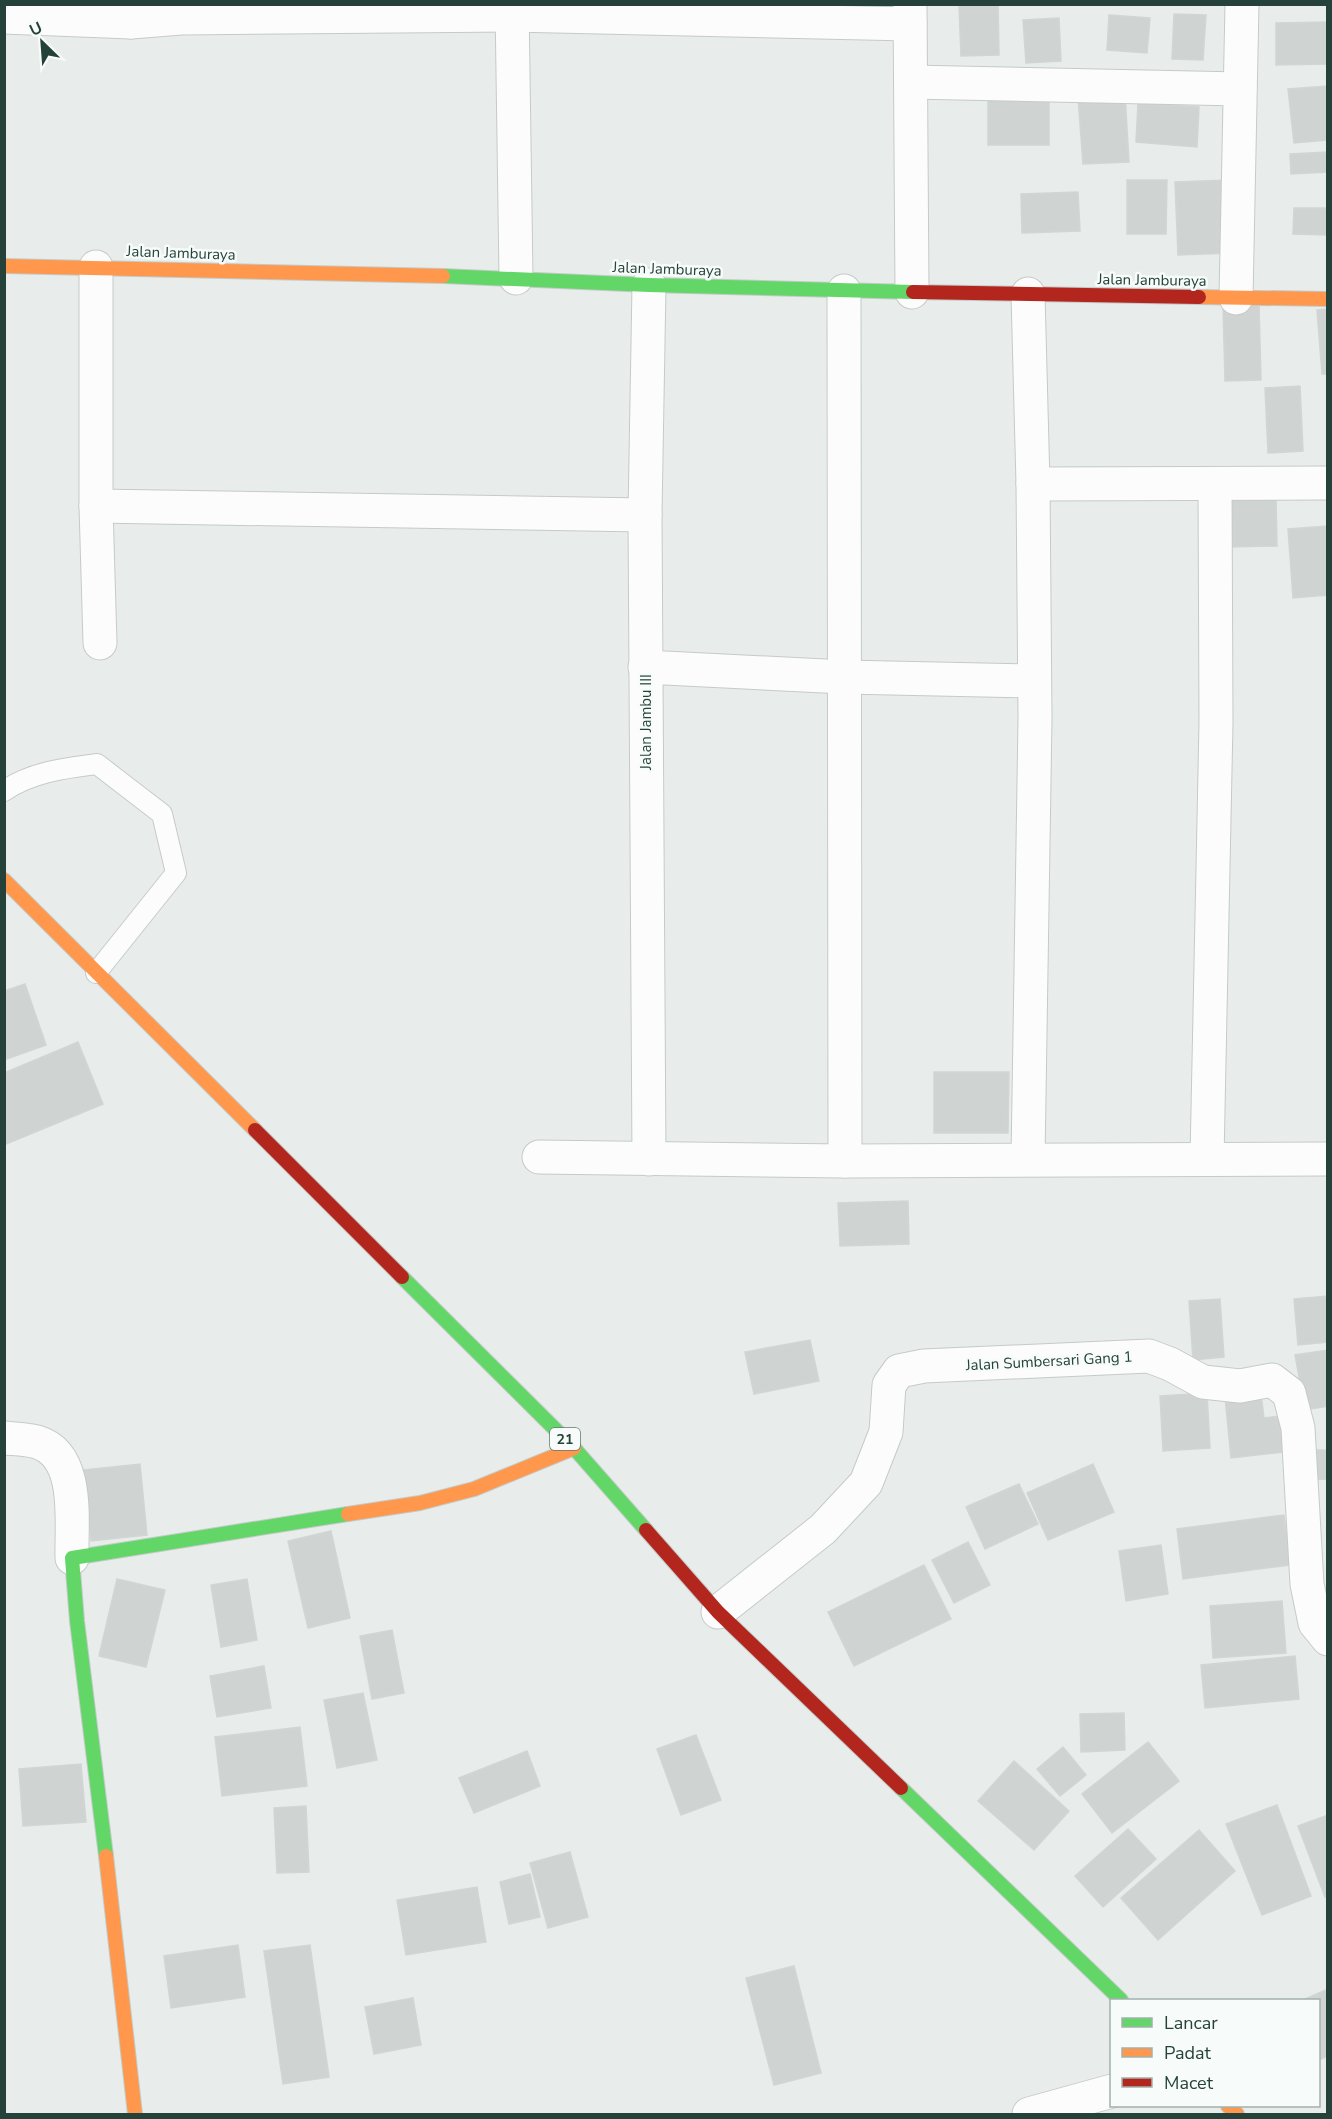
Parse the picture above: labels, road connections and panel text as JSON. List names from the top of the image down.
{
  "streets": {
    "main road": ["Jalan Jamburaya", "21"],
    "street": ["Jalan Jambu III", "Jalan Sumbersari Gang 1"]
  },
  "crossings": [
    ["Jalan Jamburaya", "Jalan Jambu III"],
    ["Jalan Sumbersari Gang 1", "21"]
  ],
  "legend": ["Lancar", "Padat", "Macet"],
  "north": "top left"
}
